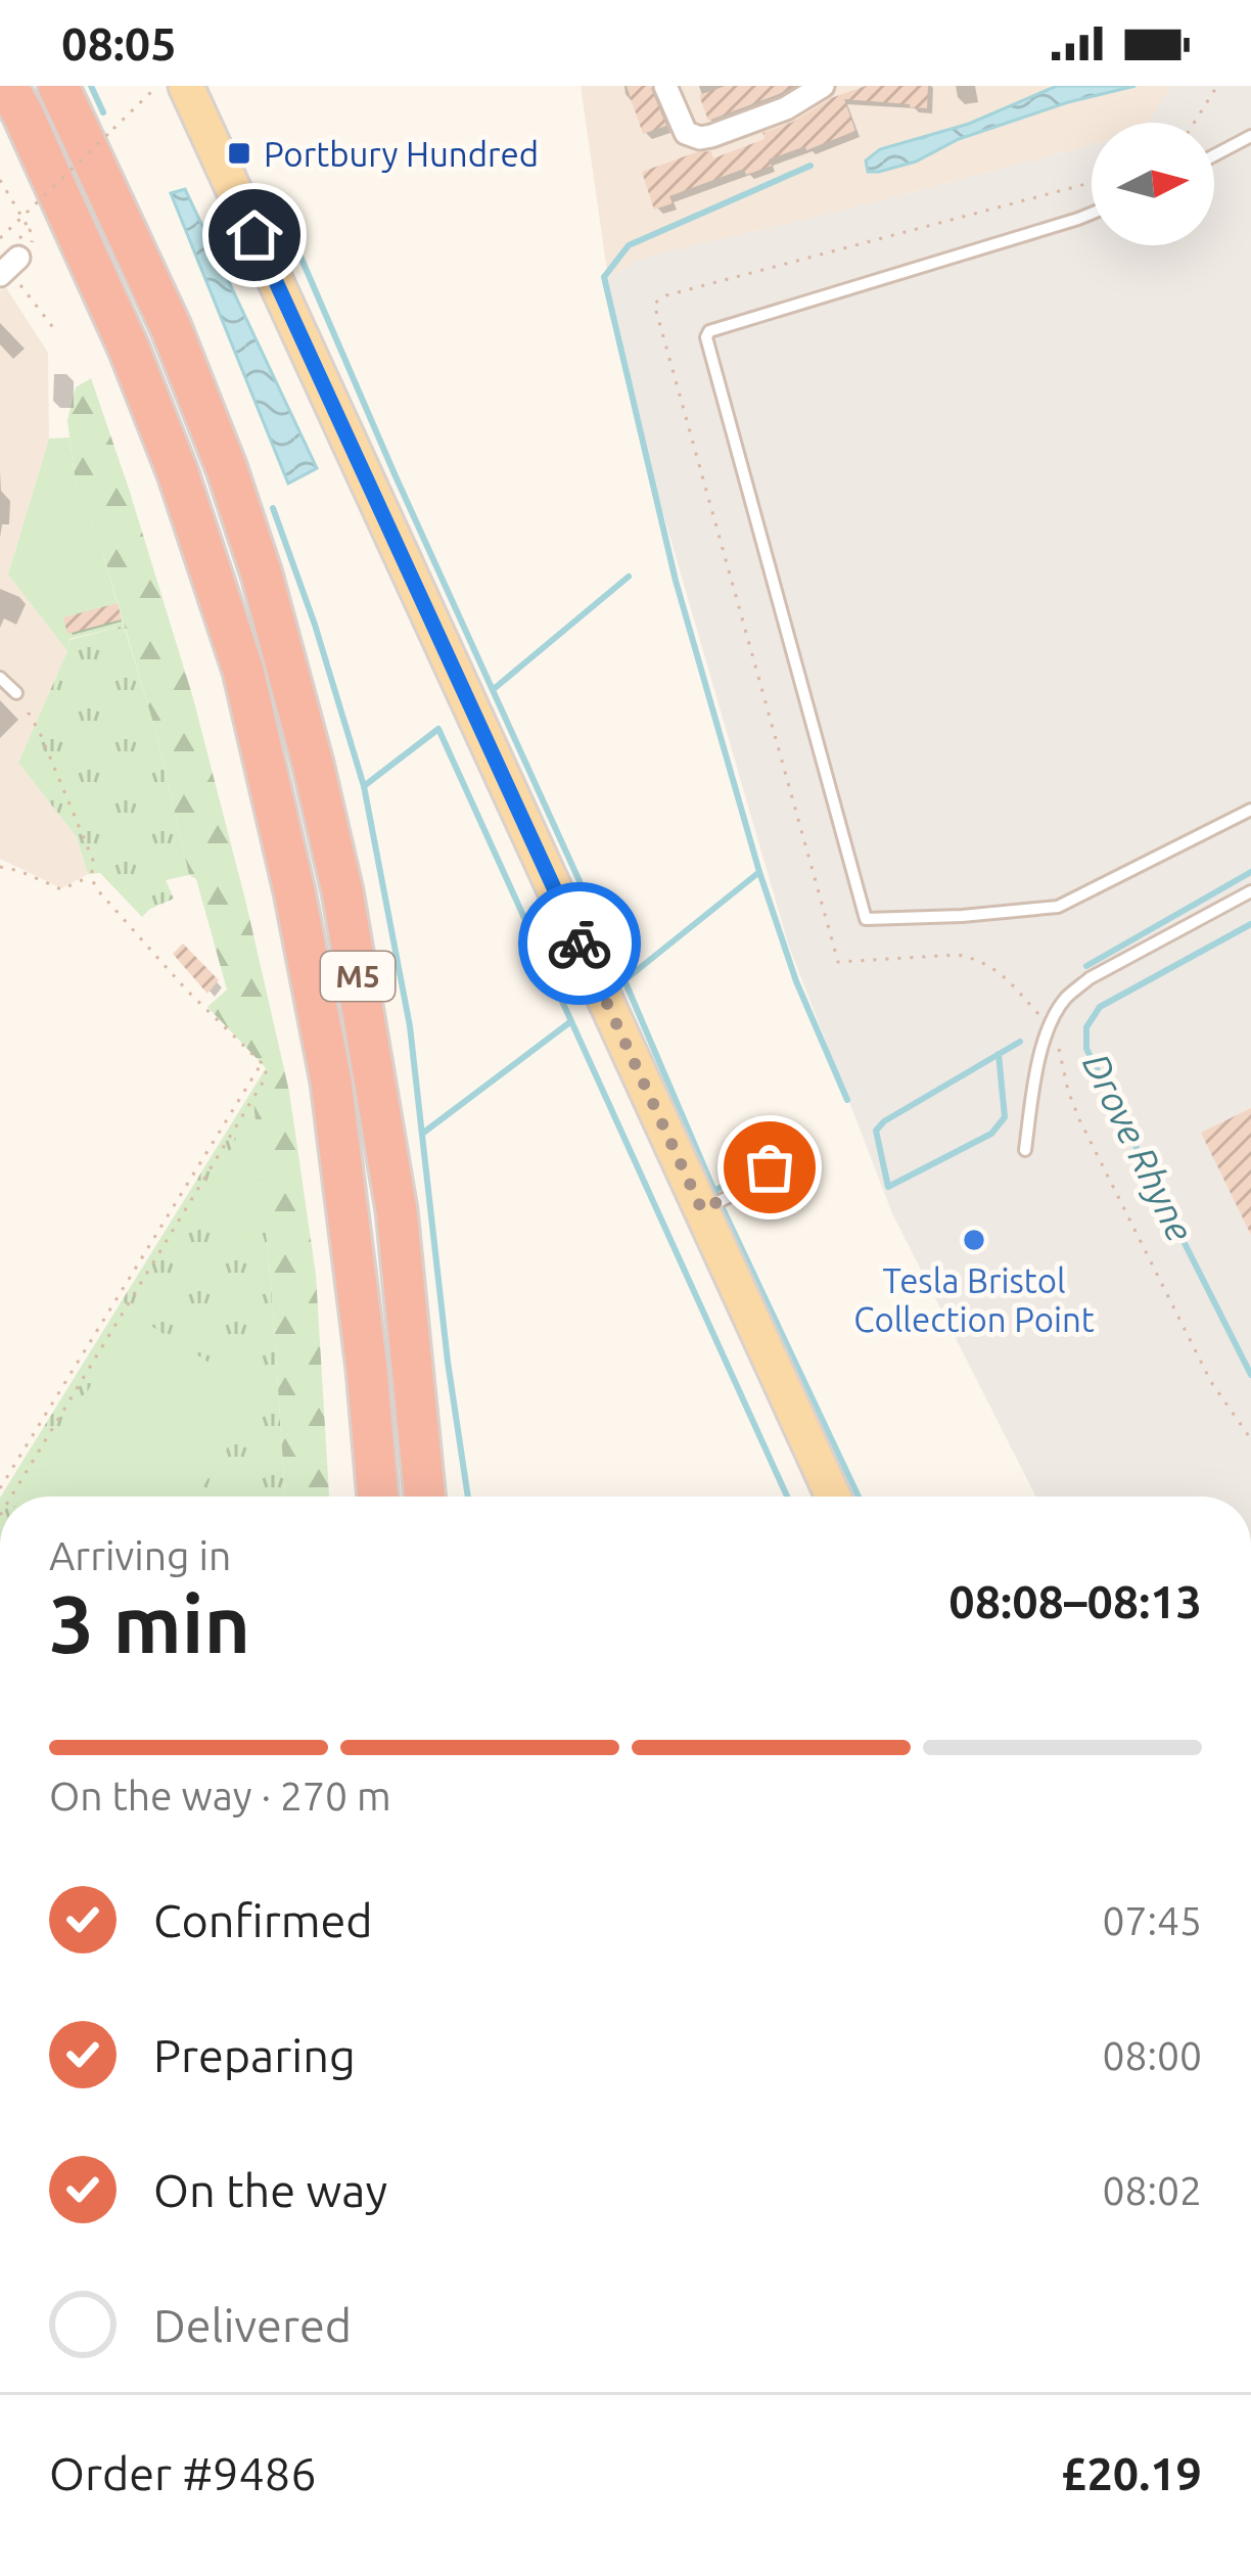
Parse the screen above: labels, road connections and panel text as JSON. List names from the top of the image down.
{
  "streets": {
    "highway": ["M5"]
  },
  "water": ["Drove Rhyne"],
  "places": {
    "transit": ["Portbury Hundred"],
    "other": ["Tesla Bristol Collection Point"]
  },
  "north": "right",
  "page": {
    "status": "08:05",
    "heading": ["3 min", "Arriving in", "08:08–08:13"],
    "panel": ["Order #9486", "£20.19"],
    "bar": "On the way · 270 m",
    "list": [
      ["Confirmed", "07:45"],
      ["Preparing", "08:00"],
      ["On the way", "08:02"],
      "Delivered"
    ]
  }
}
